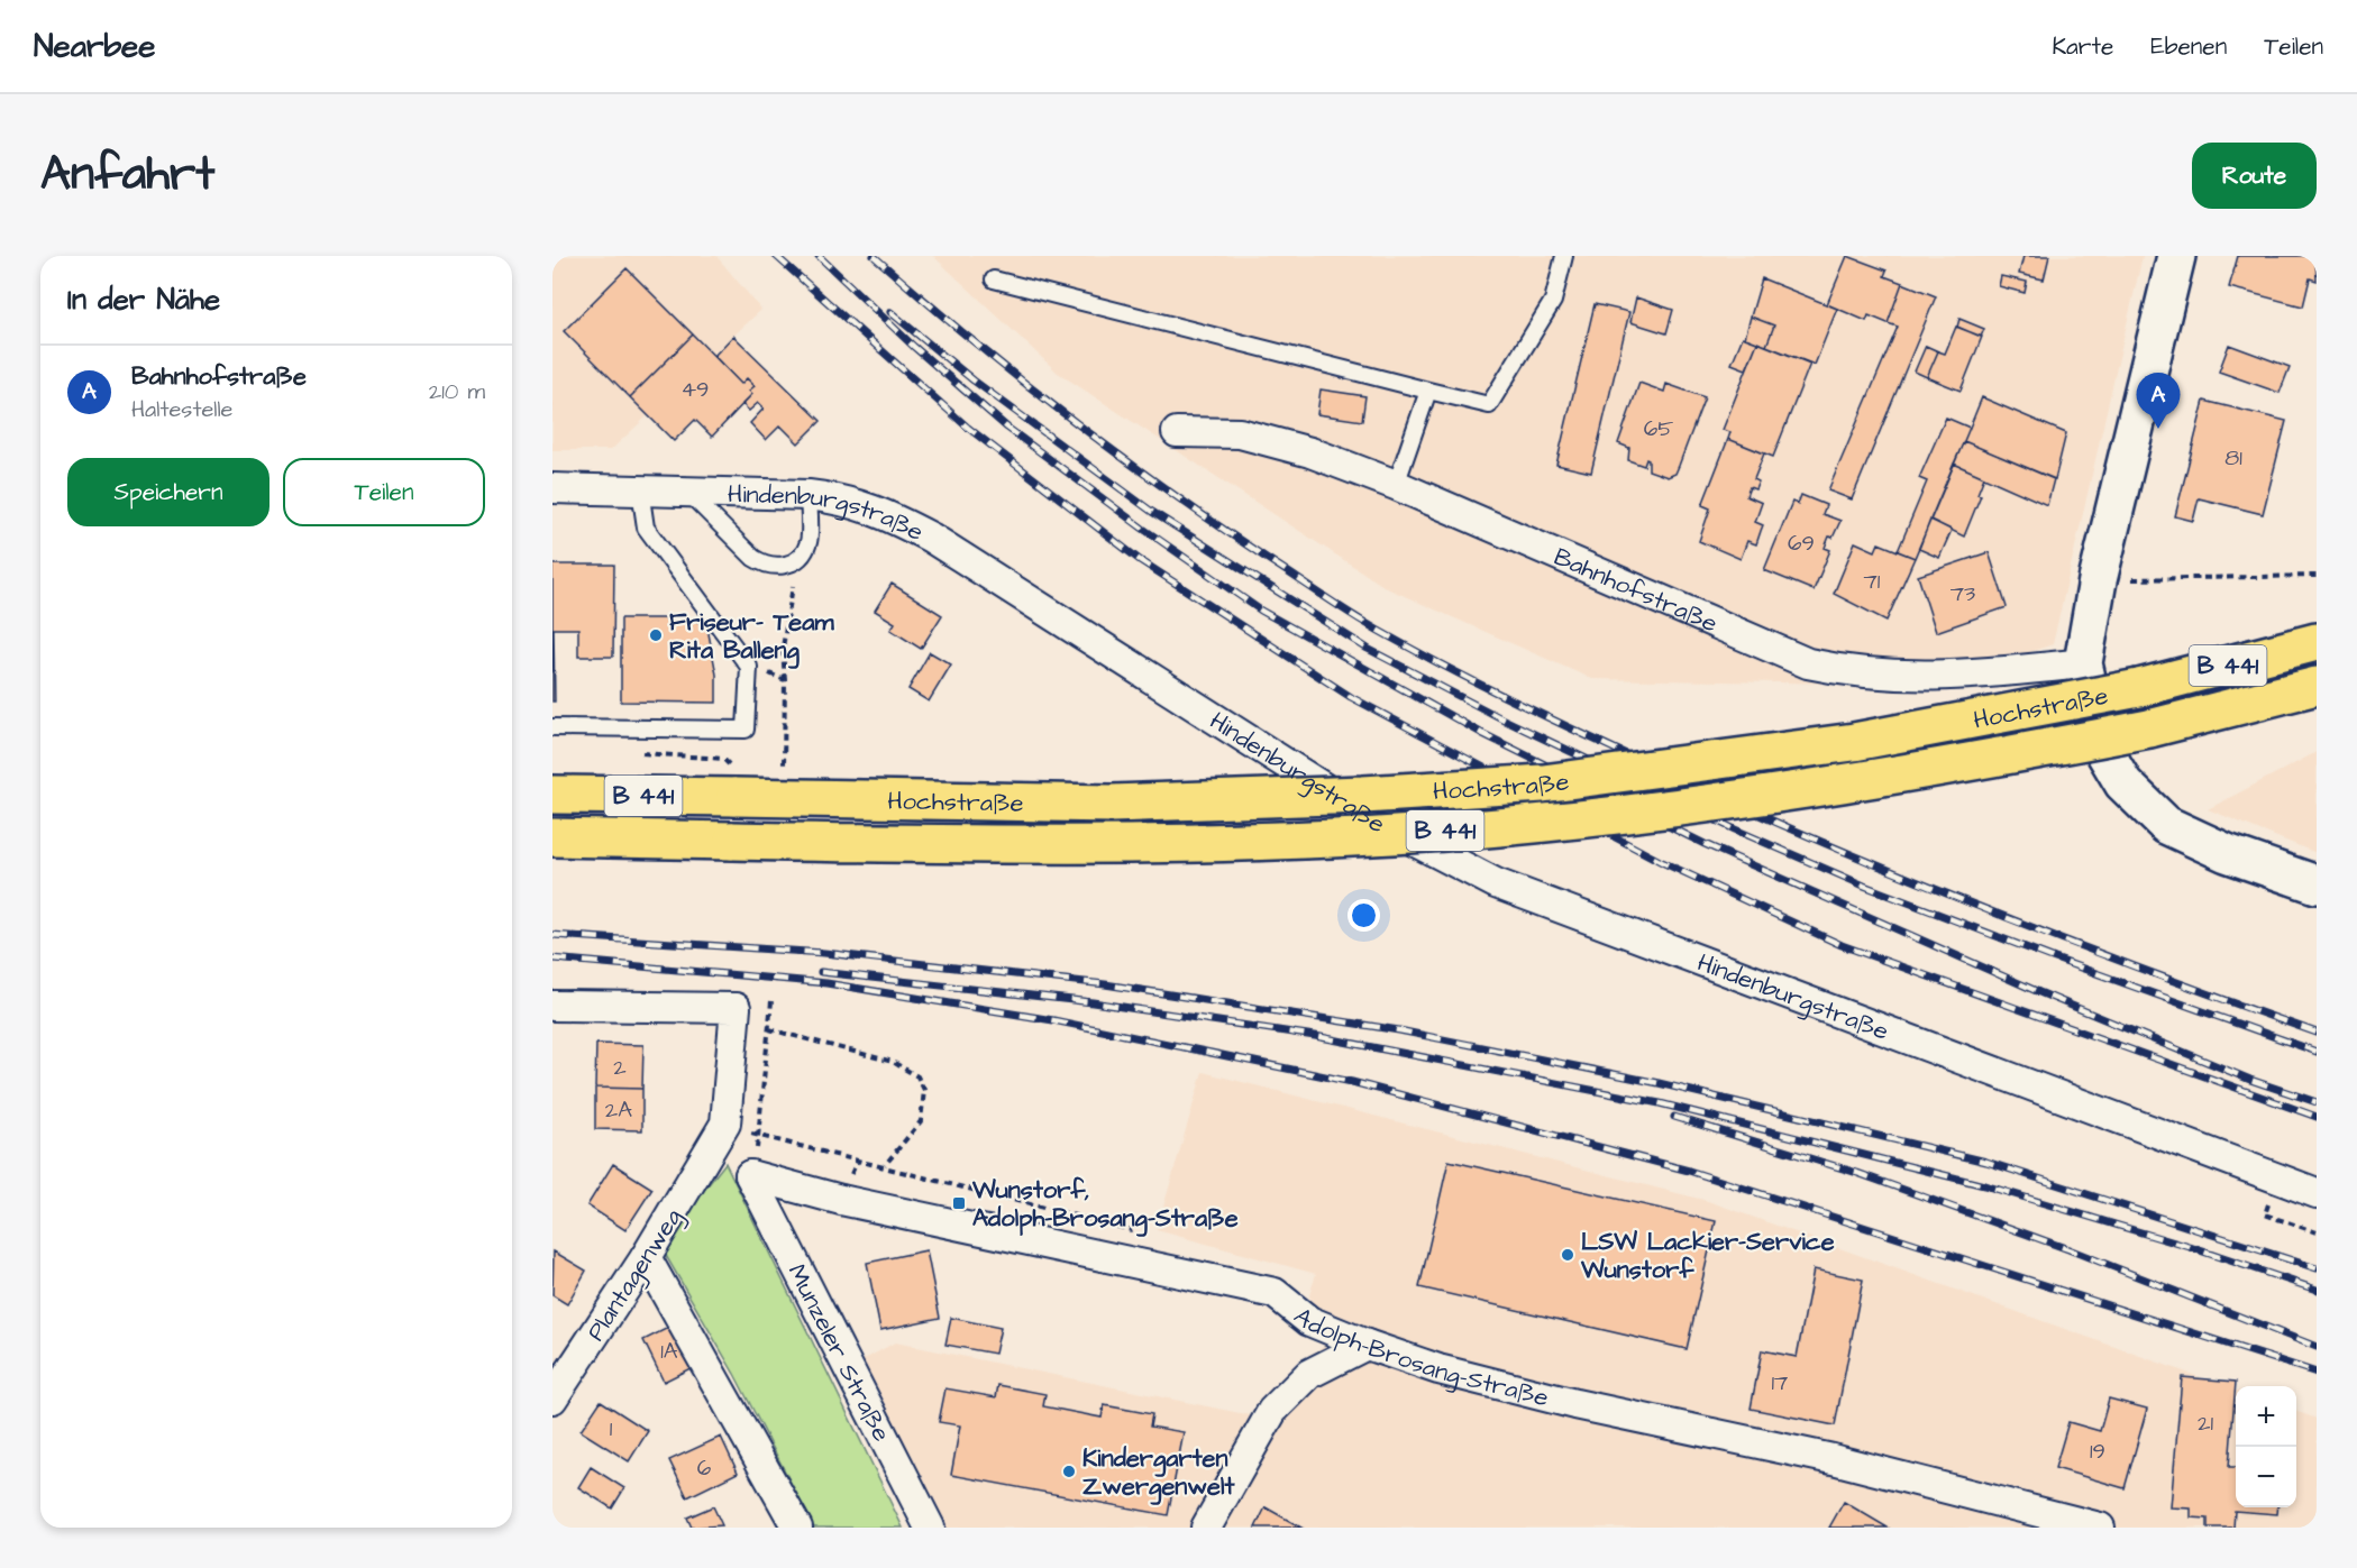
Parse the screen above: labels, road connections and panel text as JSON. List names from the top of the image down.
{
  "streets": {
    "main road": ["B 441", "Hochstraße"],
    "street": [
      "Hindenburgstraße",
      "Bahnhofstraße",
      "Plantagenweg",
      "Munzeler Straße",
      "Adolph-Brosang-Straße"
    ]
  },
  "crossings": [
    ["Munzeler Straße", "Adolph-Brosang-Straße"]
  ],
  "places": {
    "other": ["Friseur- Team Rita Balleng", "LSW Lackier-Service Wunstorf", "Kindergarten Zwergenwelt"],
    "transit": ["Wunstorf, Adolph-Brosang-Straße"]
  },
  "house_numbers": [
    "49",
    "65",
    "81",
    "69",
    "71",
    "73",
    "2",
    "2A",
    "1A",
    "17",
    "21",
    "1",
    "19",
    "6"
  ],
  "page": {
    "header": "Nearbee",
    "nav": ["Karte", "Ebenen", "Teilen"],
    "title": "Anfahrt",
    "buttons": [
      "Route",
      ["Speichern", "Teilen"]
    ],
    "heading": "In der Nähe",
    "list": [
      {
        "mark": "A",
        "name": "Bahnhofstraße",
        "note": "Haltestelle",
        "value": "210 m"
      }
    ],
    "pins": "A",
    "map_buttons": ["+", "−"]
  }
}
